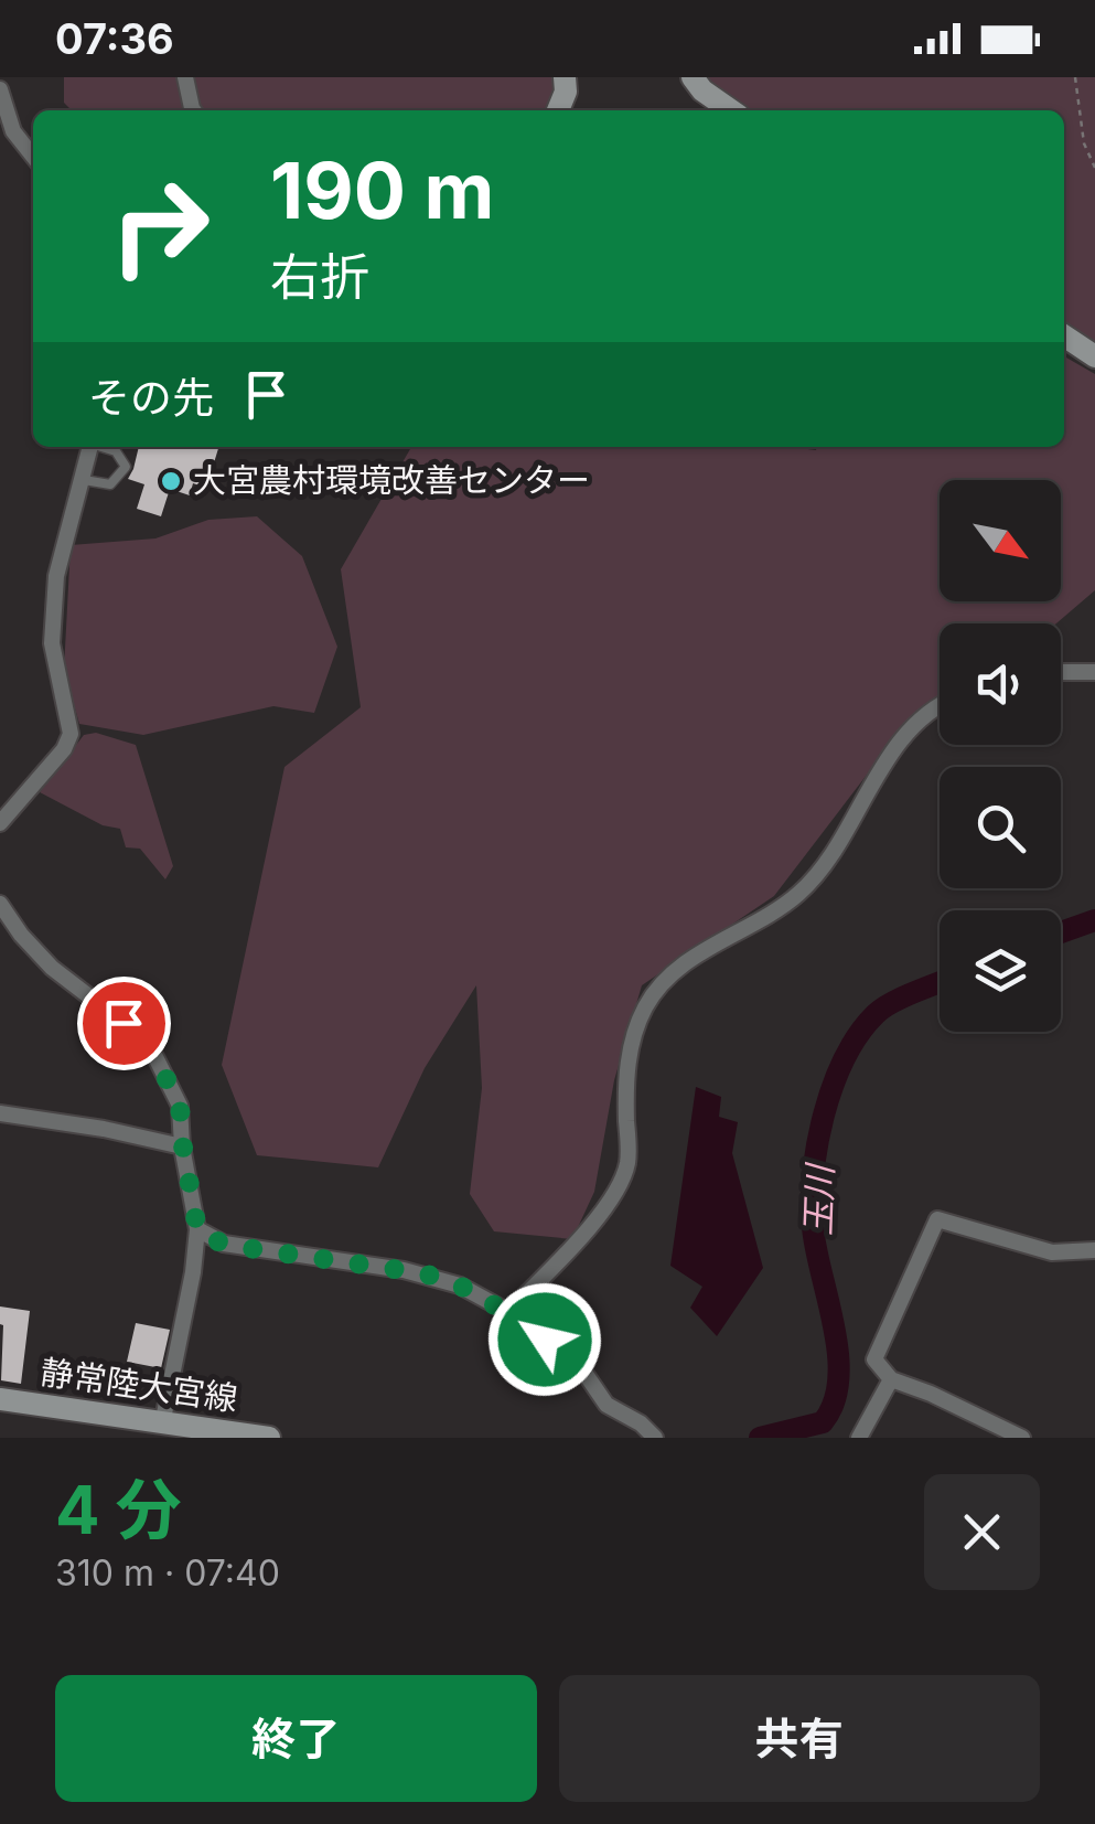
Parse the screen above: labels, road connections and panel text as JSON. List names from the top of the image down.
{
  "streets": {
    "main road": ["静常陸大宮線"]
  },
  "water": ["玉川"],
  "places": ["大宮農村環境改善センター"],
  "north": "bottom right",
  "page": {
    "status": "07:36",
    "turn": ["190 m", "右折"],
    "then": "その先",
    "heading": ["4 分", "310 m · 07:40"],
    "buttons": ["終了", "共有"]
  }
}
